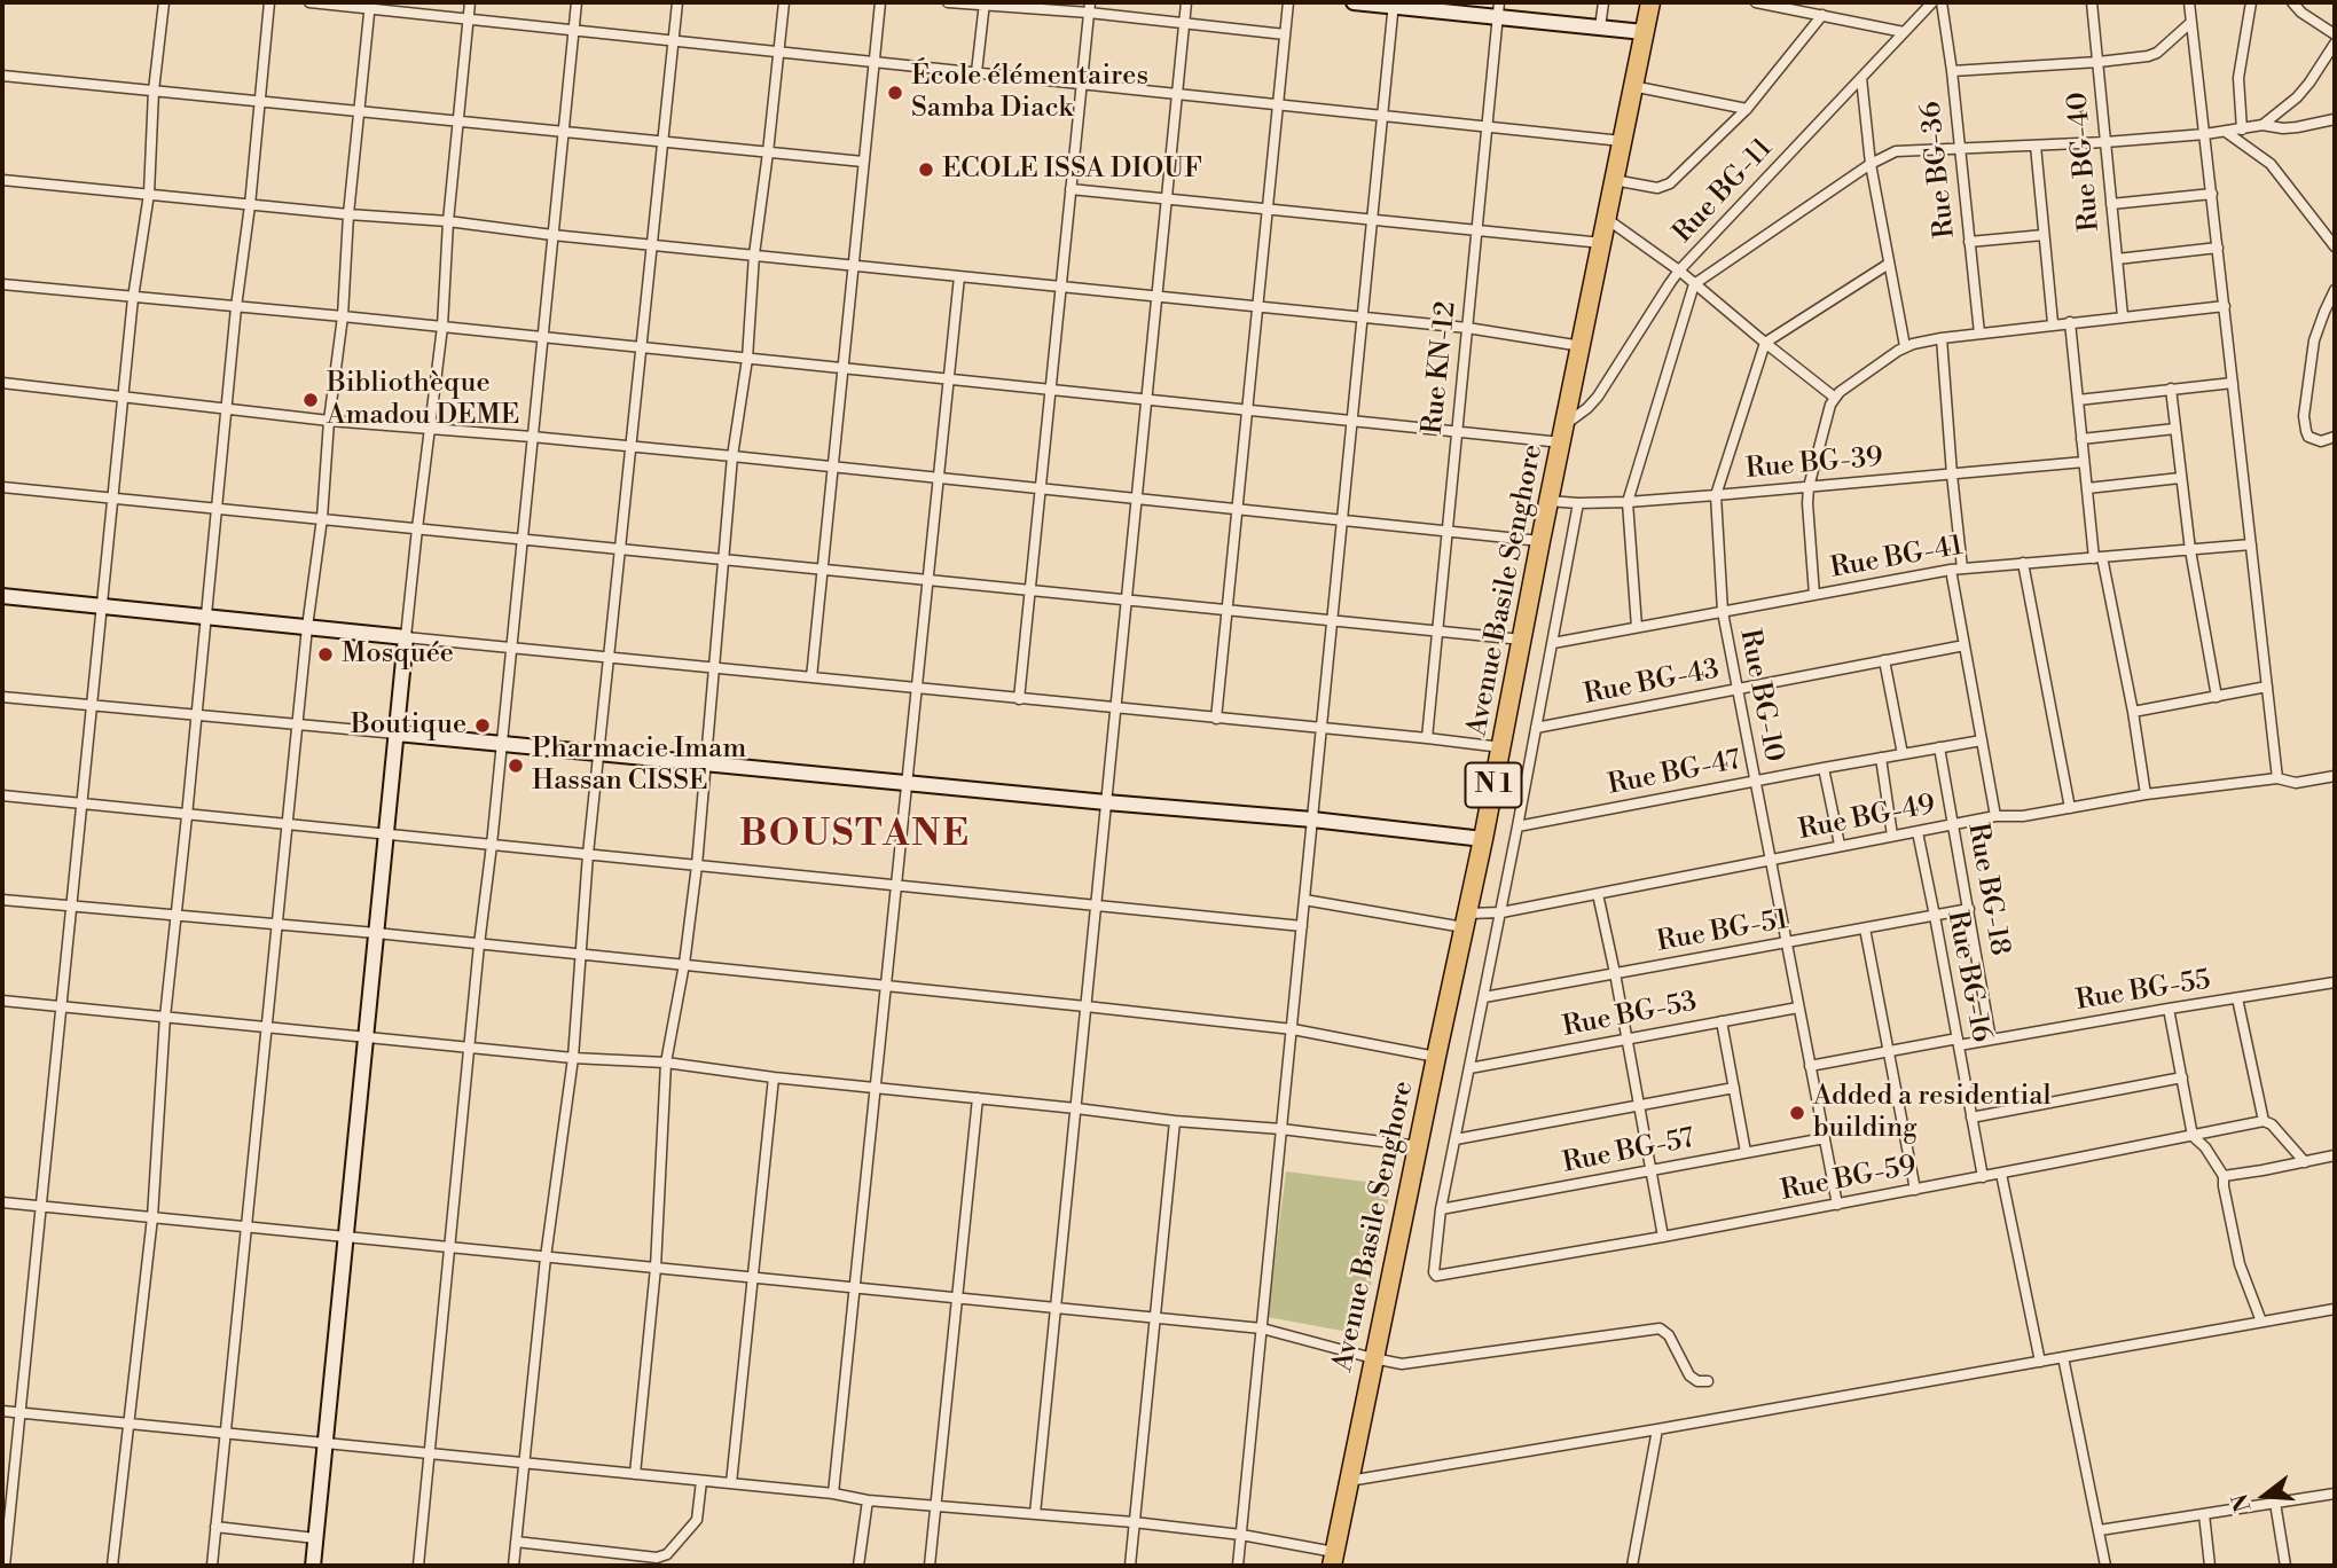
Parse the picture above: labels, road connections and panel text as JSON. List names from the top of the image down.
{
  "streets": {
    "highway": ["Avenue Basile Senghore", "N 1"],
    "street": [
      "Rue BG-40",
      "Rue BG-36",
      "Rue BG-11",
      "Rue KN-12",
      "Rue BG-39",
      "Rue BG-41",
      "Rue BG-43",
      "Rue BG-10",
      "Rue BG-47",
      "Rue BG-49",
      "Rue BG-18",
      "Rue BG-51",
      "Rue BG-16",
      "Rue BG-55",
      "Rue BG-53",
      "Rue BG-57",
      "Rue BG-59"
    ]
  },
  "crossings": [
    ["Rue BG-11", "Avenue Basile Senghore"],
    ["Rue BG-39", "Avenue Basile Senghore"],
    ["Rue BG-39", "Rue BG-10"],
    ["Rue BG-41", "Rue BG-10"],
    ["Avenue Basile Senghore", "Rue BG-49"],
    ["Rue BG-43", "Rue BG-10"],
    ["Rue BG-10", "Rue BG-47"],
    ["Rue BG-10", "Rue BG-49"],
    ["Rue BG-10", "Rue BG-51"],
    ["Rue BG-10", "Rue BG-55"],
    ["Rue BG-10", "Rue BG-53"],
    ["Rue BG-10", "Rue BG-57"],
    ["Rue BG-10", "Rue BG-59"],
    ["Rue BG-47", "Rue BG-18"],
    ["Rue BG-49", "Rue BG-18"],
    ["Rue BG-49", "Rue BG-16"],
    ["Rue BG-18", "Rue BG-51"],
    ["Rue BG-18", "Rue BG-55"],
    ["Rue BG-51", "Rue BG-16"],
    ["Rue BG-16", "Rue BG-55"],
    ["Rue BG-16", "Rue BG-59"],
    ["Rue BG-57", "Rue BG-59"]
  ],
  "districts": ["BOUSTANE"],
  "places": [
    "École élémentaires Samba Diack",
    "ECOLE ISSA DIOUF",
    "Bibliothèque Amadou DEME",
    "Mosquée",
    "Boutique",
    "Pharmacie Imam Hassan CISSE",
    "Added a residential building"
  ],
  "north": "left"
}
